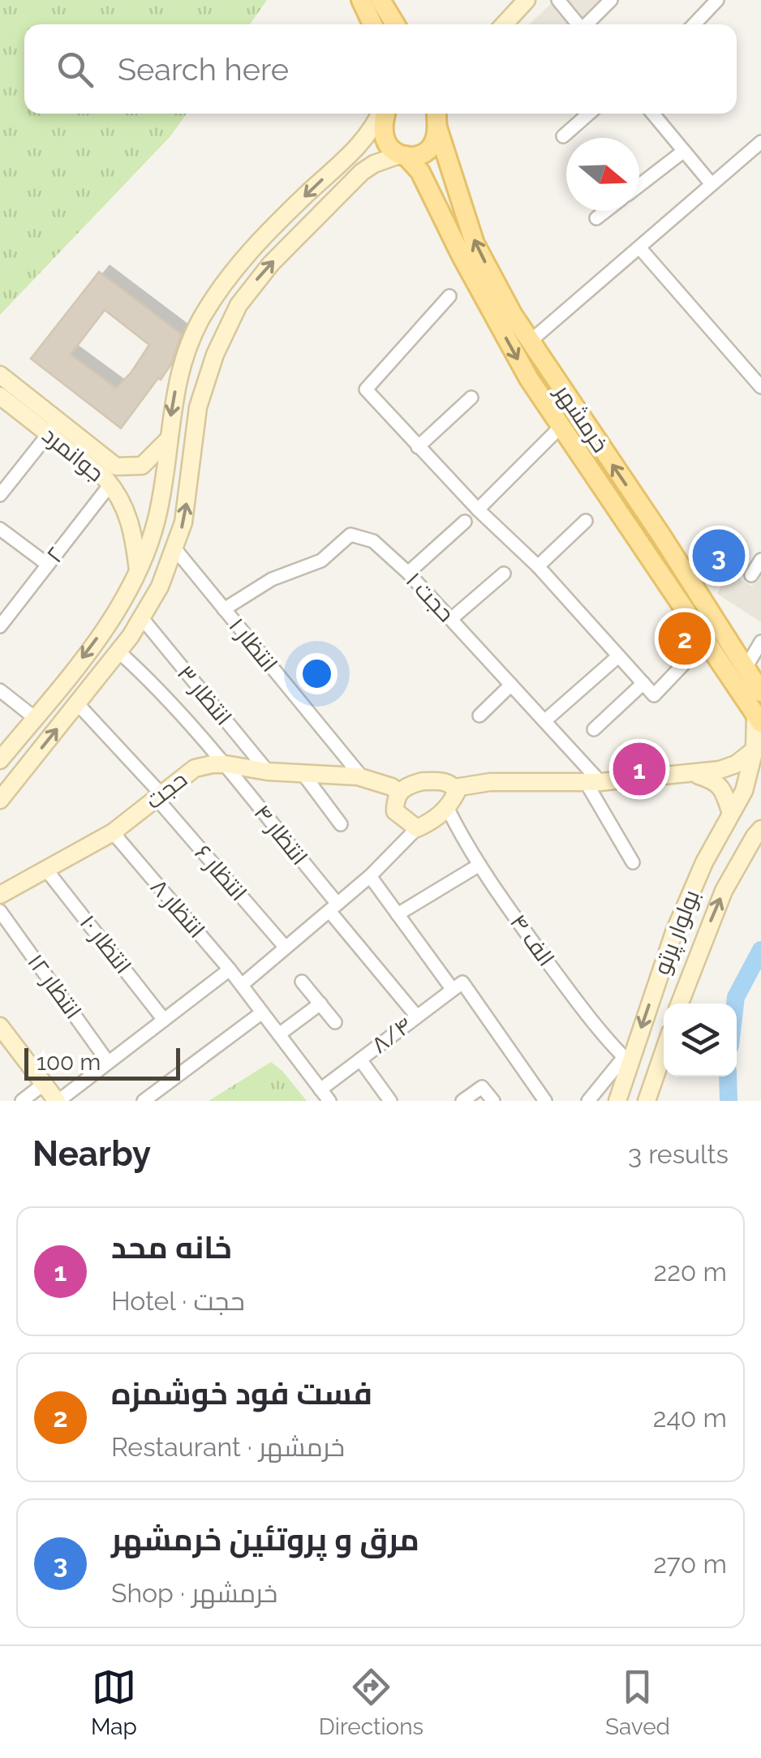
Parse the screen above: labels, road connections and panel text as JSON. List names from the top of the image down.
{
  "streets": {
    "main road": [
      "خرمشهر",
      "جوانمرد",
      "حجت",
      "بولوار پرتو"
    ],
    "street": [
      "۲",
      "حجت ۱",
      "انتظار ۱",
      "انتظار ۳",
      "انتظار ۴",
      "انتظار ۶",
      "انتظار ۸",
      "۴ الف",
      "انتظار ۱۰",
      "انتظار ۱۲",
      "۸/۴"
    ]
  },
  "crossings": [
    ["جوانمرد", "۲"],
    ["حجت ۱", "انتظار ۱"],
    ["انتظار ۱", "حجت"],
    ["انتظار ۳", "حجت"],
    ["حجت", "انتظار ۴"],
    ["حجت", "انتظار ۶"],
    ["حجت", "انتظار ۸"],
    ["حجت", "۴ الف"],
    ["حجت", "انتظار ۱۰"],
    ["انتظار ۴", "۸/۴"],
    ["انتظار ۸", "۸/۴"],
    ["بولوار پرتو", "۴ الف"]
  ],
  "scale_bar": "100 m",
  "north": "right",
  "page": {
    "search": "Search here",
    "pins": ["3", "2", "1"],
    "scale": "100 m",
    "heading": ["Nearby", "3 results"],
    "list": [
      {
        "mark": "1",
        "name": "خانه محد",
        "note": "Hotel · حجت",
        "value": "220 m"
      },
      {
        "mark": "2",
        "name": "فست فود خوشمزه",
        "note": "Restaurant · خرمشهر",
        "value": "240 m"
      },
      {
        "mark": "3",
        "name": "مرق و پروتئین خرمشهر",
        "note": "Shop · خرمشهر",
        "value": "270 m"
      }
    ],
    "nav": ["Map", "Directions", "Saved"]
  }
}
